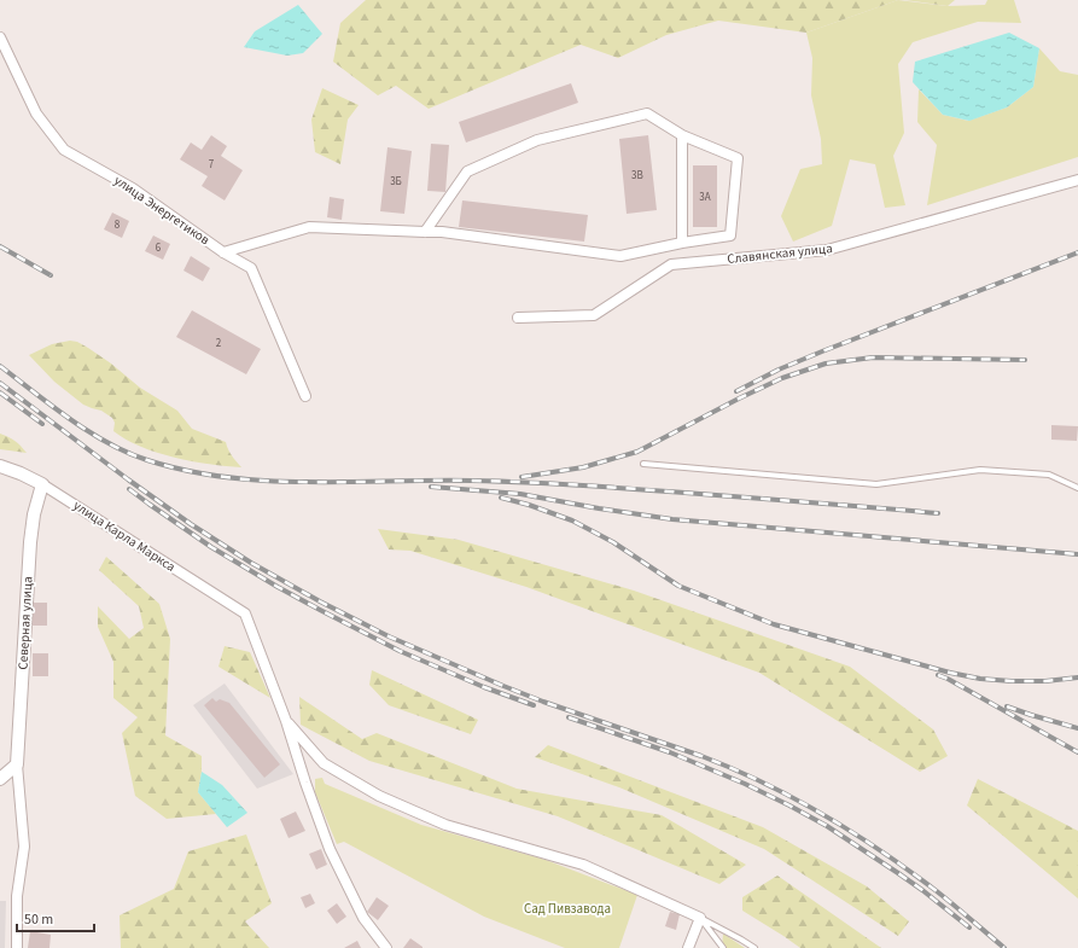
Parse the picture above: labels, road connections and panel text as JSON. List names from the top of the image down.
{
  "streets": {
    "street": [
      "улица Энергетиков",
      "Славянская улица",
      "улица Карла Маркса",
      "Северная улица"
    ]
  },
  "crossings": [
    ["улица Карла Маркса", "Северная улица"]
  ],
  "parks": ["Сад Пивзавода"],
  "house_numbers": [
    "7",
    "3В",
    "3Б",
    "3А",
    "8",
    "6",
    "2"
  ],
  "scale_bar": "50 m"
}
